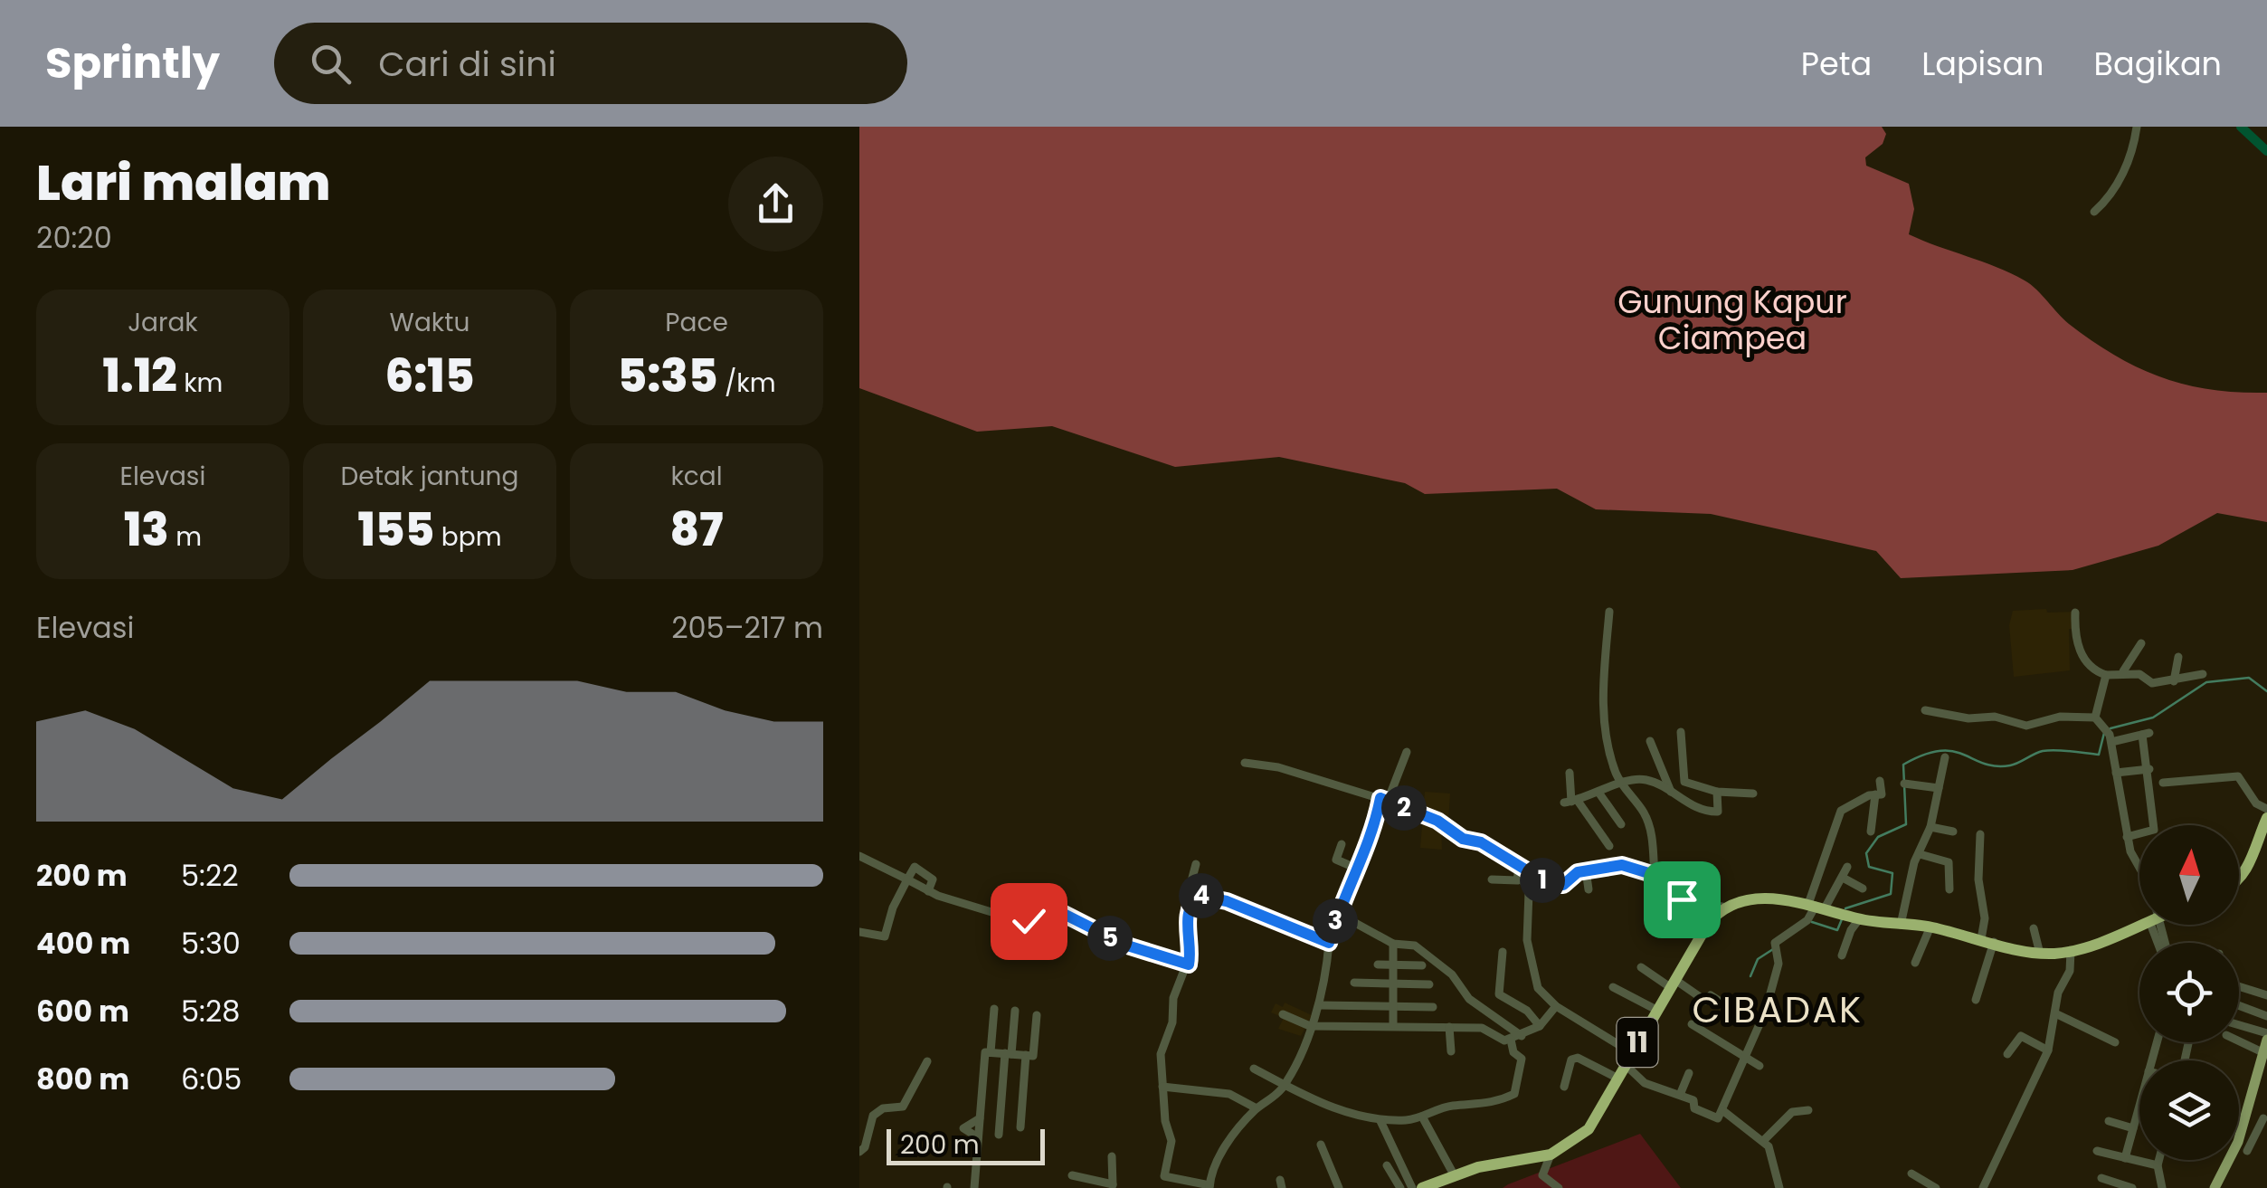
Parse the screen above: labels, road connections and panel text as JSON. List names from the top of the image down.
{
  "streets": {
    "highway": ["11"]
  },
  "districts": ["CIBADAK"],
  "parks": ["Gunung Kapur Ciampea"],
  "scale_bar": "200 m",
  "north": "top",
  "page": {
    "header": "Sprintly",
    "search": "Cari di sini",
    "nav": ["Peta", "Lapisan", "Bagikan"],
    "heading": ["Lari malam", "20:20"],
    "stats": [
      ["Jarak", "1.12 km"],
      ["Waktu", "6:15"],
      ["Pace", "5:35 /km"],
      ["Elevasi", "13 m"],
      ["Detak jantung", "155 bpm"],
      ["kcal", "87"]
    ],
    "chart": ["Elevasi", "205–217 m"],
    "pins": [
      "2",
      "1",
      "4",
      "3",
      "5"
    ],
    "list": [
      {
        "name": "200 m",
        "note": "5:22"
      },
      {
        "name": "400 m",
        "note": "5:30"
      },
      {
        "name": "600 m",
        "note": "5:28"
      },
      {
        "name": "800 m",
        "note": "6:05"
      }
    ],
    "scale": "200 m"
  }
}
